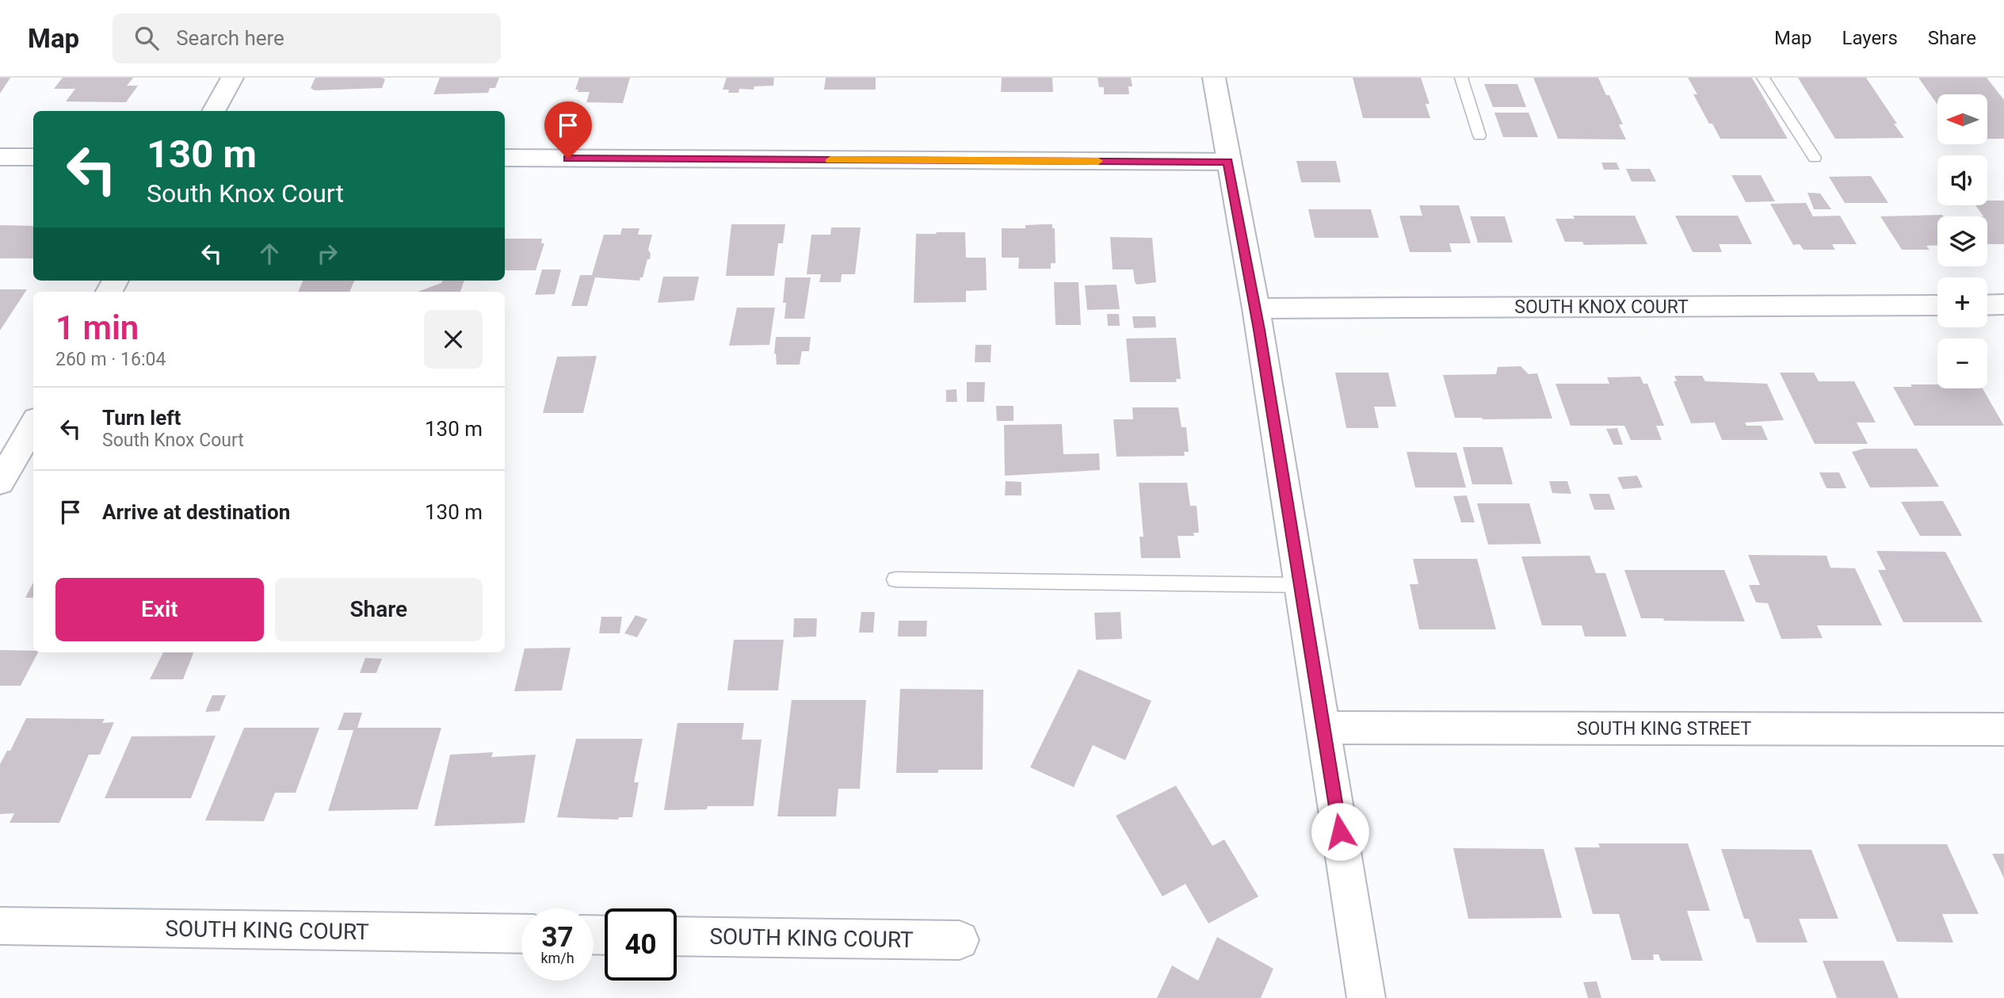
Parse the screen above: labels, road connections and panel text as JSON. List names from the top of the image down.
{
  "streets": {
    "street": ["SOUTH KNOX COURT", "SOUTH KING STREET", "SOUTH KING COURT"]
  },
  "north": "left",
  "page": {
    "header": "Map",
    "search": "Search here",
    "nav": ["Map", "Layers", "Share"],
    "map_buttons": ["+", "−"],
    "turn": ["130 m", "South Knox Court"],
    "heading": ["1 min", "260 m · 16:04"],
    "list": [
      {
        "name": "Turn left",
        "note": "South Knox Court",
        "value": "130 m"
      },
      {
        "name": "Arrive at destination",
        "value": "130 m"
      }
    ],
    "buttons": ["Exit", "Share"],
    "speed": "37 km/h",
    "limit": "40"
  }
}
